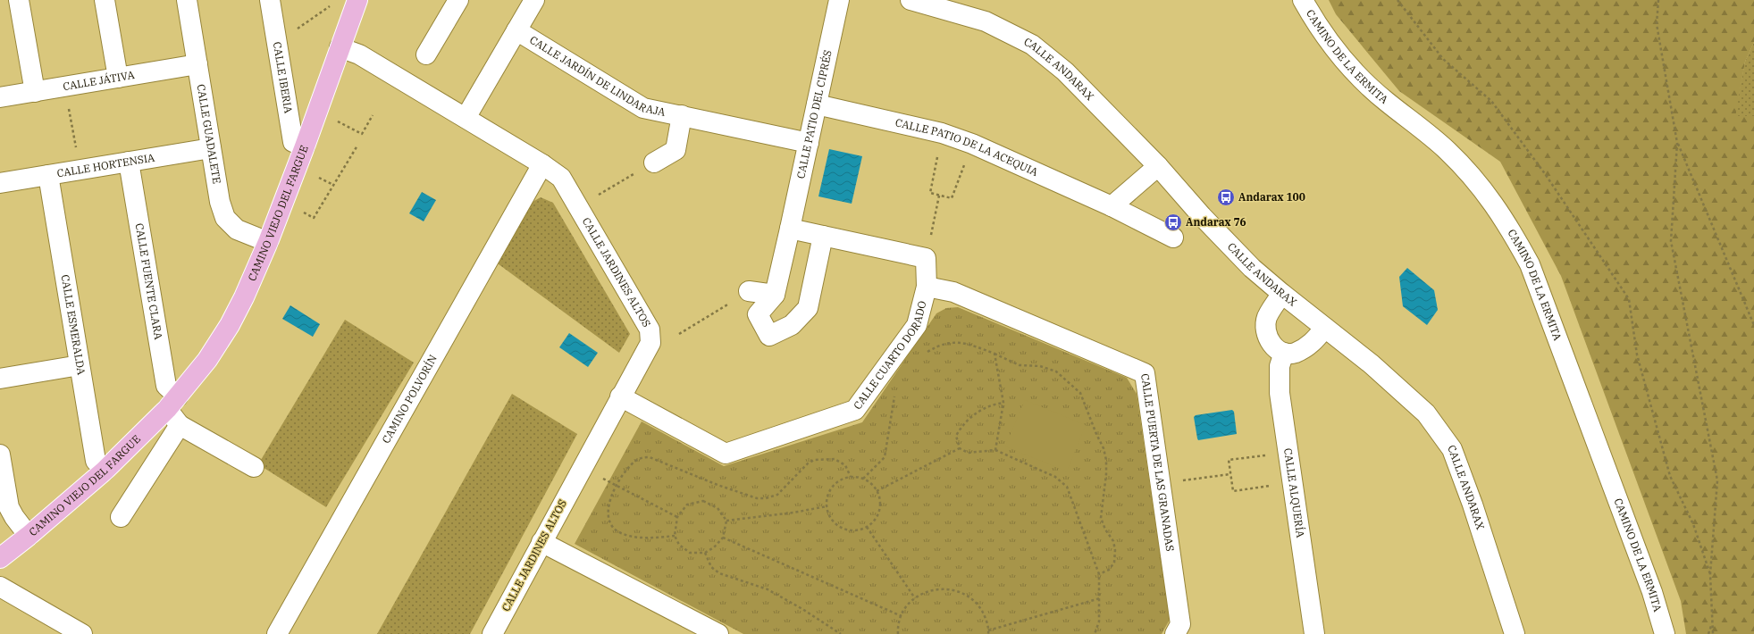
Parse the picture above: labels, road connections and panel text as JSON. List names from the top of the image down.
{
  "streets": {
    "main road": ["CAMINO VIEJO DEL FARGUE"],
    "street": [
      "CAMINO DE LA ERMITA",
      "CALLE ANDARAX",
      "CALLE JARDÍN DE LINDARAJA",
      "CALLE IBERIA",
      "CALLE JÁTIVA",
      "CALLE PATIO DEL CIPRÉS",
      "CALLE GUADALETE",
      "CALLE PATIO DE LA ACEQUIA",
      "CALLE HORTENSIA",
      "CALLE JARDINES ALTOS",
      "CALLE FUENTE CLARA",
      "CALLE ESMERALDA",
      "CALLE CUARTO DORADO",
      "CAMINO POLVORÍN",
      "CALLE PUERTA DE LAS GRANADAS",
      "CALLE ALQUERÍA"
    ]
  },
  "crossings": [
    ["CALLE JARDÍN DE LINDARAJA", "CALLE PATIO DEL CIPRÉS"],
    ["CALLE IBERIA", "CAMINO VIEJO DEL FARGUE"],
    ["CALLE JÁTIVA", "CALLE GUADALETE"],
    ["CALLE PATIO DEL CIPRÉS", "CALLE PATIO DE LA ACEQUIA"],
    ["CALLE GUADALETE", "CALLE HORTENSIA"],
    ["CALLE GUADALETE", "CAMINO VIEJO DEL FARGUE"],
    ["CALLE HORTENSIA", "CALLE FUENTE CLARA"],
    ["CALLE HORTENSIA", "CALLE ESMERALDA"],
    ["CAMINO VIEJO DEL FARGUE", "CALLE JARDINES ALTOS"],
    ["CAMINO VIEJO DEL FARGUE", "CALLE FUENTE CLARA"],
    ["CAMINO VIEJO DEL FARGUE", "CALLE ESMERALDA"],
    ["CALLE JARDINES ALTOS", "CALLE CUARTO DORADO"],
    ["CALLE JARDINES ALTOS", "CAMINO POLVORÍN"],
    ["CALLE CUARTO DORADO", "CALLE PUERTA DE LAS GRANADAS"]
  ],
  "places": {
    "bus stop": ["Andarax 100", "Andarax 76"]
  }
}
